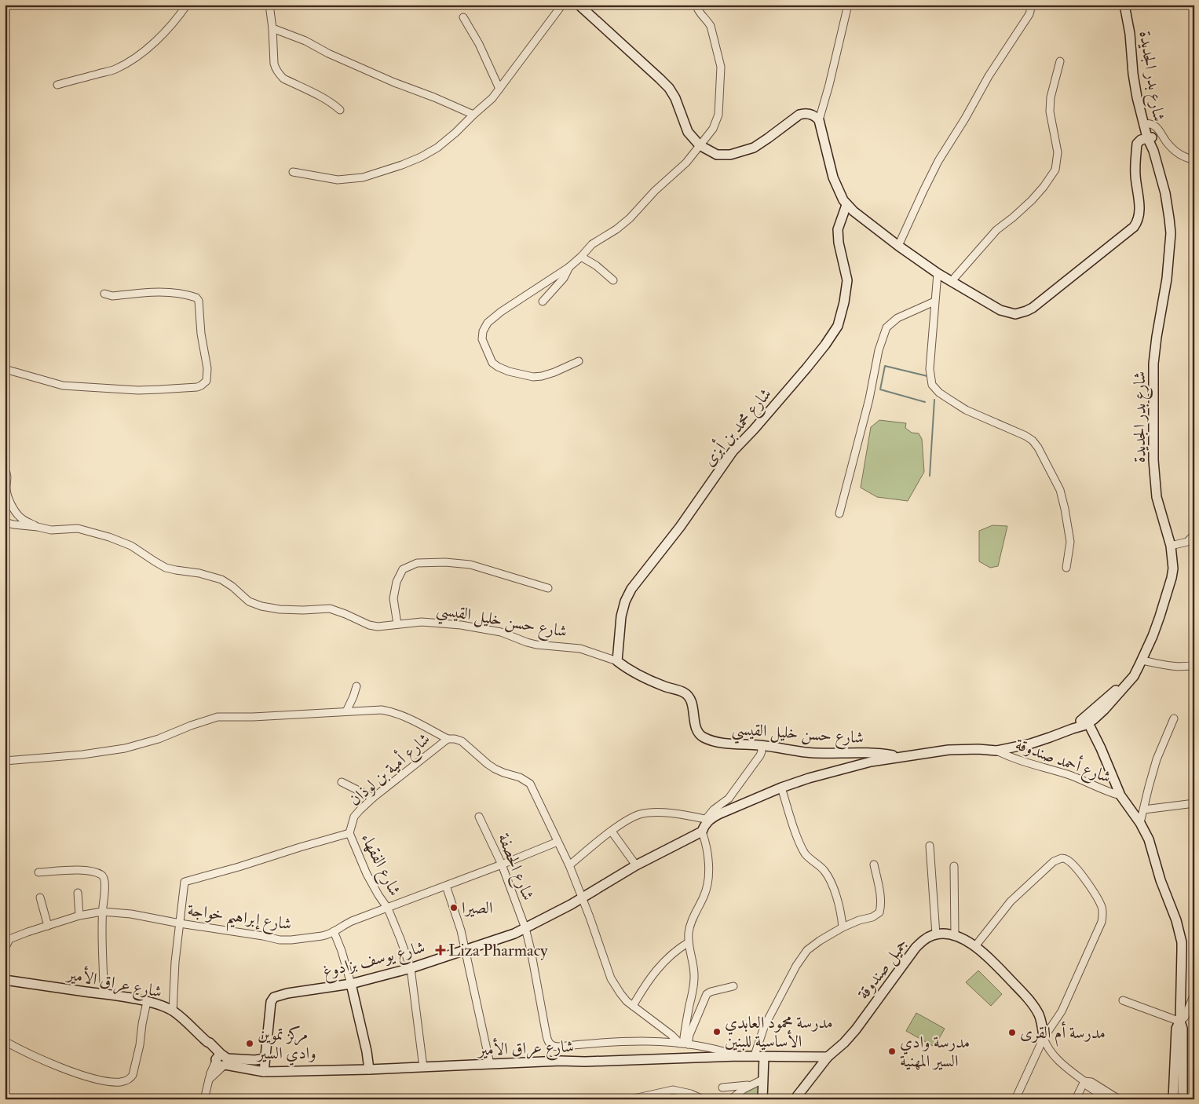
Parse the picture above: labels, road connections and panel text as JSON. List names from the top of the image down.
{
  "streets": {
    "main road": [
      "شارع بدر الجديدة",
      "شارع محمد بن أبزى",
      "شارع حسن خليل القيسي",
      "شارع يوسف بزادوغ",
      "جميل صندوقة",
      "شارع عراق الأمير"
    ],
    "street": [
      "شارع أحمد صندوقة",
      "شارع أمية بن لوذان",
      "شارع الفقهاء",
      "شارع الحصفة",
      "شارع إبراهيم خواجة"
    ]
  },
  "crossings": [
    ["شارع بدر الجديدة", "شارع حسن خليل القيسي"],
    ["شارع محمد بن أبزى", "شارع حسن خليل القيسي"],
    ["شارع حسن خليل القيسي", "شارع أحمد صندوقة"],
    ["شارع أمية بن لوذان", "شارع الفقهاء"],
    ["شارع أمية بن لوذان", "شارع الحصفة"],
    ["شارع أمية بن لوذان", "شارع إبراهيم خواجة"],
    ["شارع أمية بن لوذان", "شارع يوسف بزادوغ"],
    ["شارع الفقهاء", "شارع إبراهيم خواجة"],
    ["شارع الفقهاء", "شارع يوسف بزادوغ"],
    ["شارع الفقهاء", "شارع عراق الأمير"],
    ["شارع الحصفة", "شارع إبراهيم خواجة"],
    ["شارع الحصفة", "شارع يوسف بزادوغ"],
    ["جميل صندوقة", "شارع عراق الأمير"]
  ],
  "places": {
    "other": [
      "الصيرا",
      "مدرسة محمود العابدي الأساسية للبنين",
      "مدرسة أم القرى",
      "مركز تموين وادي السير",
      "مدرسة وادي السير المهنية"
    ],
    "health": ["Liza Pharmacy"]
  }
}
